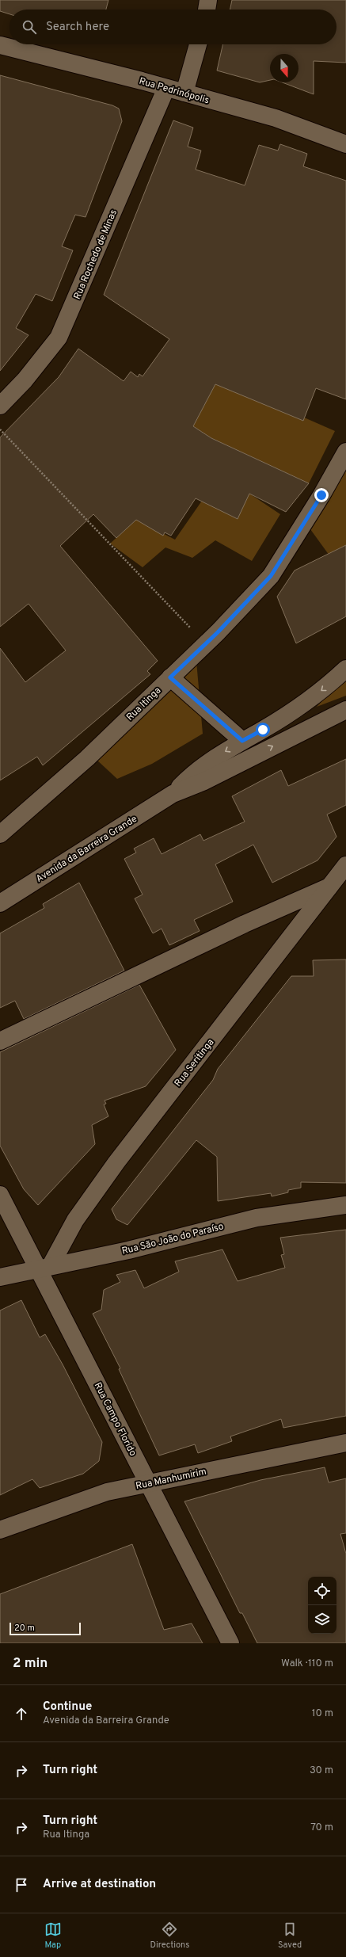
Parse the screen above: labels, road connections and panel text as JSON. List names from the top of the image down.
{
  "streets": {
    "street": [
      "Rua Pedrinópolis",
      "Rua Rochedo de Minas",
      "Rua Itinga",
      "Avenida da Barreira Grande",
      "Rua Seritinga",
      "Rua São João do Paraíso",
      "Rua Campo Florido",
      "Rua Manhumirim"
    ]
  },
  "crossings": [
    ["Rua Pedrinópolis", "Rua Rochedo de Minas"],
    ["Rua Seritinga", "Rua São João do Paraíso"],
    ["Rua Seritinga", "Rua Campo Florido"],
    ["Rua São João do Paraíso", "Rua Campo Florido"],
    ["Rua Campo Florido", "Rua Manhumirim"]
  ],
  "scale_bar": "20 m",
  "north": "bottom",
  "page": {
    "search": "Search here",
    "scale": "20 m",
    "heading": ["2 min", "Walk · 110 m"],
    "list": [
      ["Continue", "Avenida da Barreira Grande", "10 m"],
      ["Turn right", "30 m"],
      ["Turn right", "Rua Itinga", "70 m"],
      "Arrive at destination"
    ],
    "nav": ["Map", "Directions", "Saved"]
  }
}
